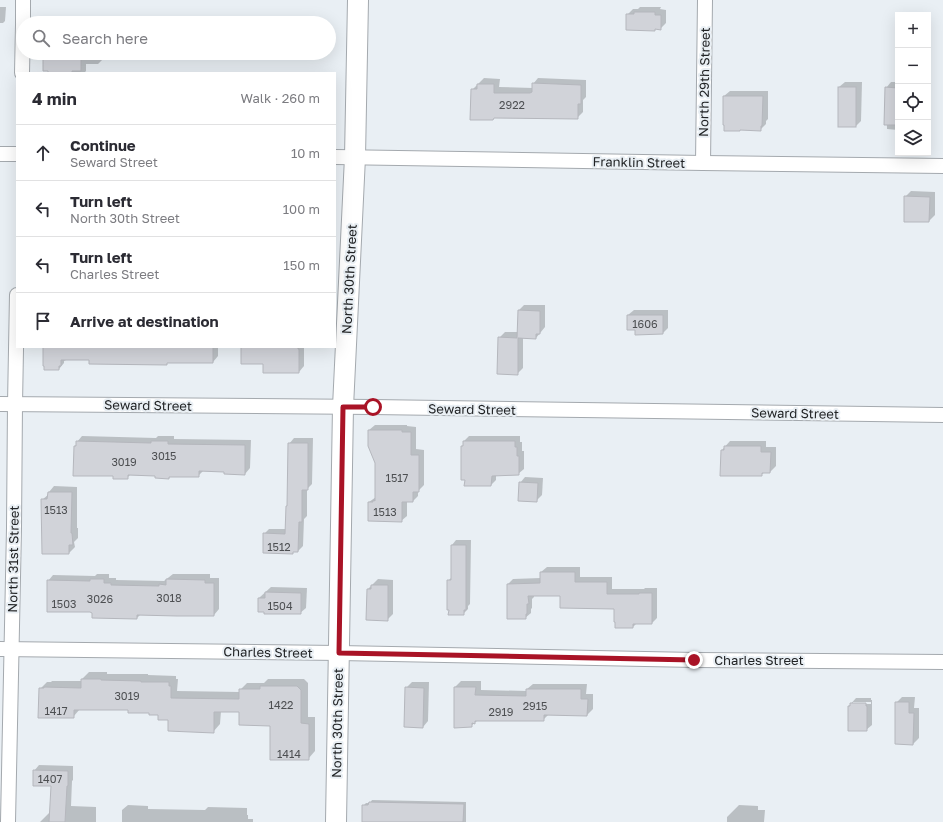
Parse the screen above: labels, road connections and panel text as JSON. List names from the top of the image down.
{
  "streets": {
    "main road": ["North 30th Street"],
    "street": [
      "North 29th Street",
      "Franklin Street",
      "Seward Street",
      "North 31st Street",
      "Charles Street"
    ]
  },
  "crossings": [
    ["North 29th Street", "Franklin Street"],
    ["Franklin Street", "North 30th Street"],
    ["North 30th Street", "Seward Street"],
    ["North 30th Street", "Charles Street"],
    ["Seward Street", "North 31st Street"],
    ["North 31st Street", "Charles Street"]
  ],
  "house_numbers": [
    "2922",
    "1606",
    "3015",
    "3019",
    "1517",
    "1513",
    "1513",
    "1512",
    "3018",
    "3026",
    "1503",
    "1504",
    "3019",
    "1422",
    "2915",
    "1417",
    "2919",
    "1414",
    "1407"
  ],
  "page": {
    "map_buttons": ["+", "−"],
    "search": "Search here",
    "heading": ["4 min", "Walk · 260 m"],
    "list": [
      ["Continue", "Seward Street", "10 m"],
      ["Turn left", "North 30th Street", "100 m"],
      ["Turn left", "Charles Street", "150 m"],
      "Arrive at destination"
    ]
  }
}
